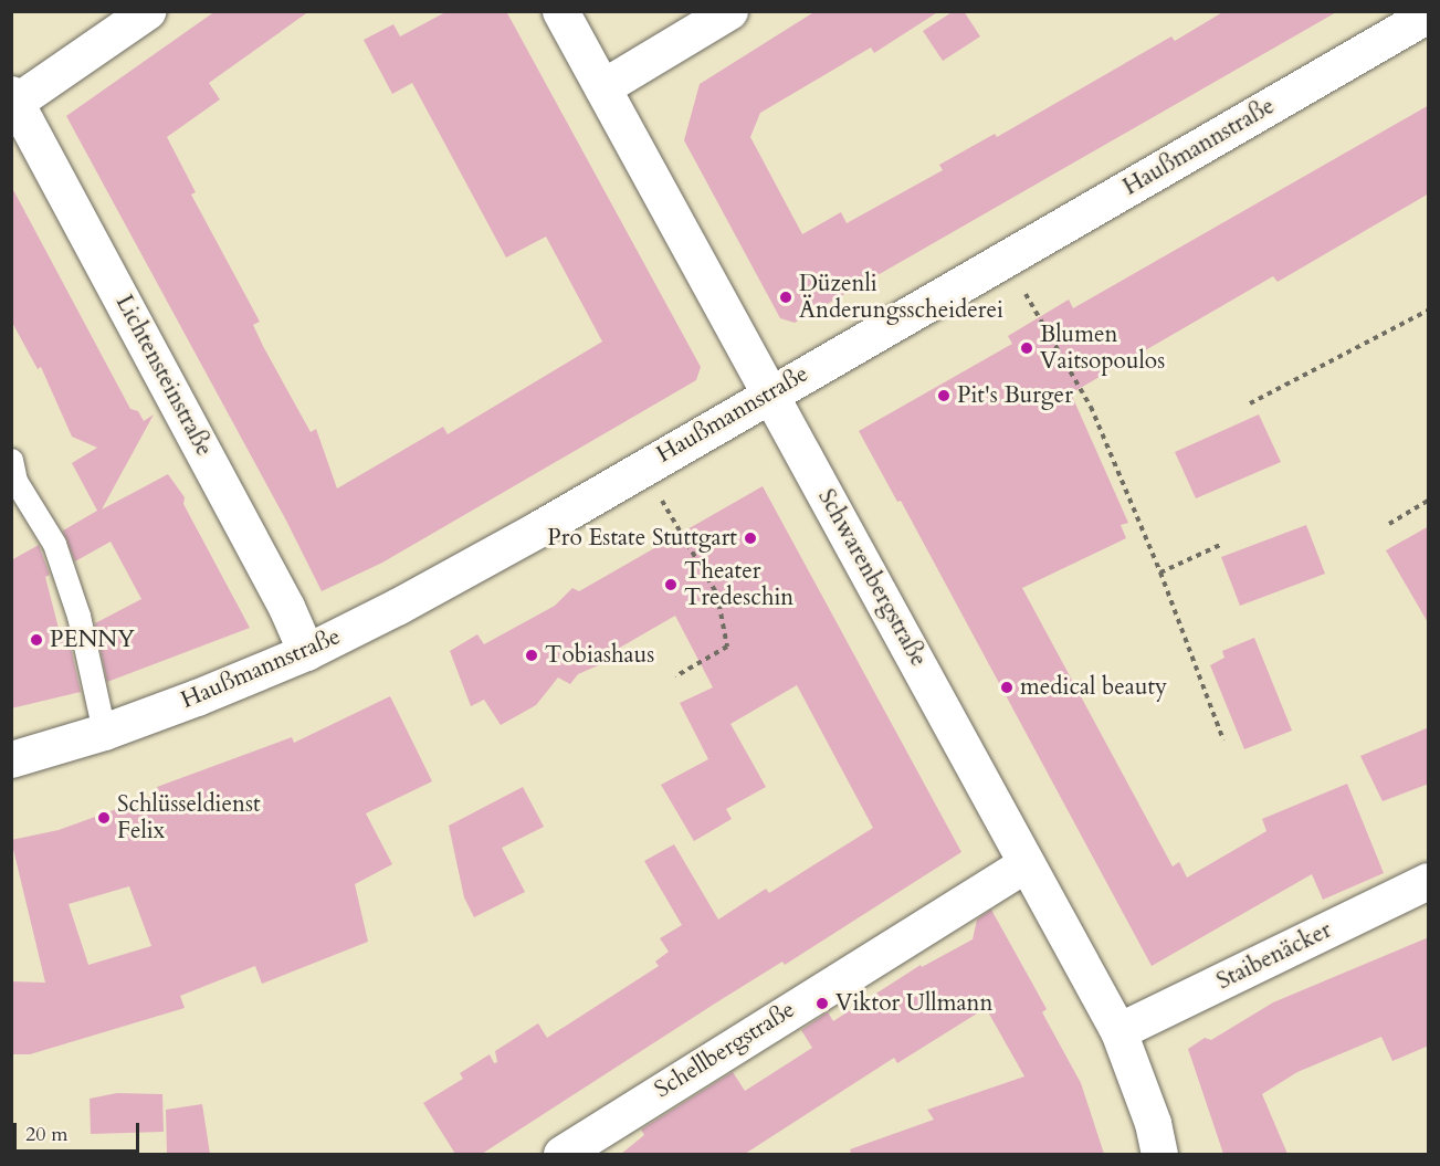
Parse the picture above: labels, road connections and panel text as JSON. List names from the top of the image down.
{
  "streets": {
    "street": [
      "Haußmannstraße",
      "Lichtensteinstraße",
      "Schwarenbergstraße",
      "Staibenäcker",
      "Schellbergstraße"
    ]
  },
  "crossings": [
    ["Haußmannstraße", "Lichtensteinstraße"],
    ["Haußmannstraße", "Schwarenbergstraße"],
    ["Schwarenbergstraße", "Staibenäcker"],
    ["Schwarenbergstraße", "Schellbergstraße"]
  ],
  "places": [
    "Düzenli Änderungsscheiderei",
    "Blumen Vaitsopoulos",
    "Pit's Burger",
    "Pro Estate Stuttgart",
    "Theater Tredeschin",
    "PENNY",
    "Tobiashaus",
    "medical beauty",
    "Schlüsseldienst Felix",
    "Viktor Ullmann"
  ],
  "scale_bar": "20 m"
}
